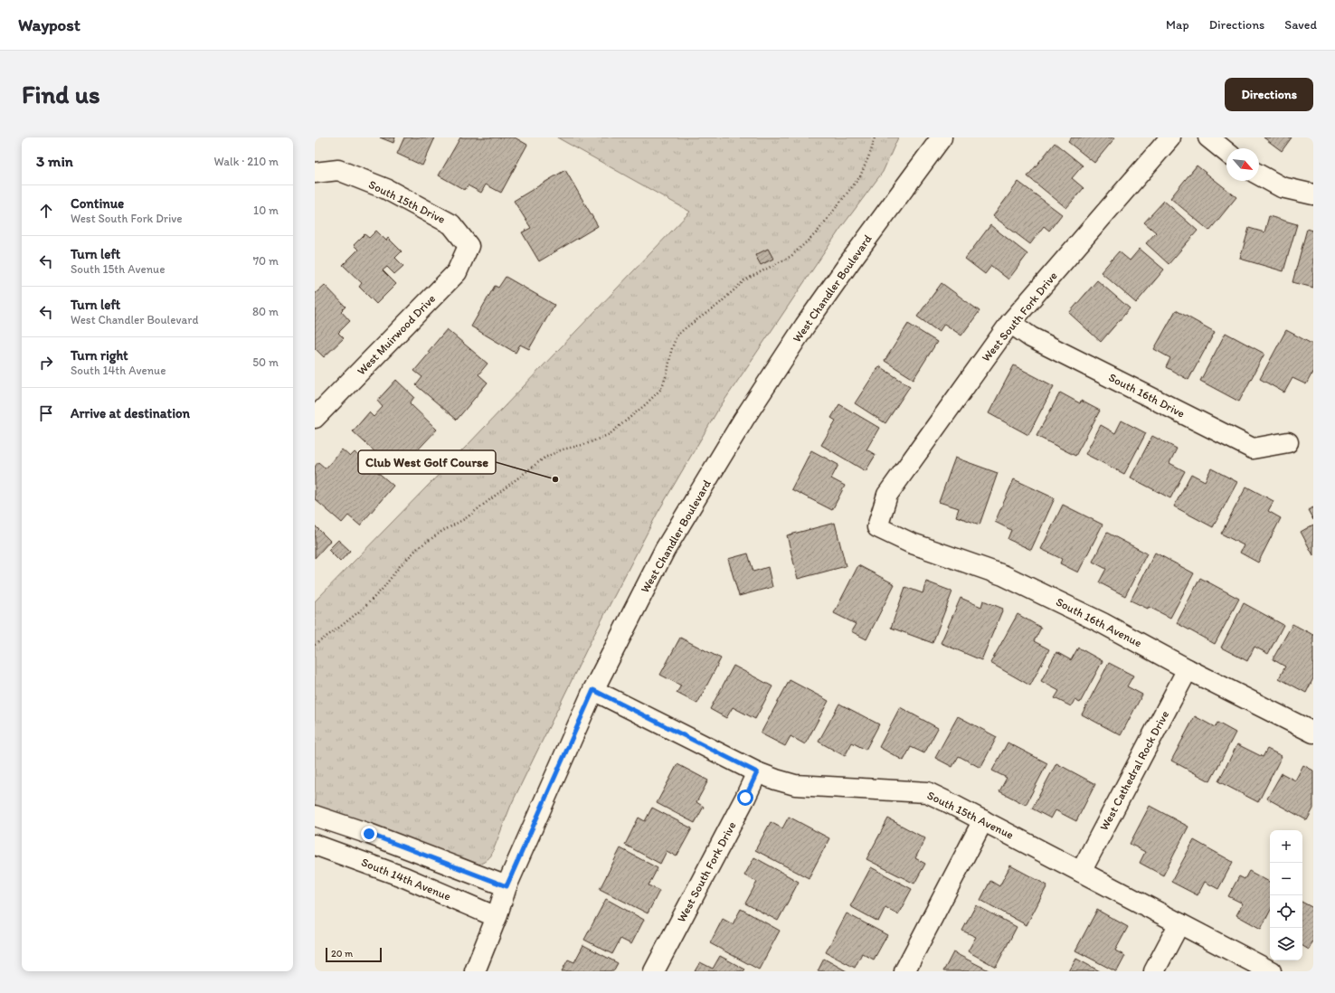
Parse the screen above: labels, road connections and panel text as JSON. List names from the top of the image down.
{
  "streets": {
    "street": [
      "South 15th Drive",
      "West Chandler Boulevard",
      "West South Fork Drive",
      "West Muirwood Drive",
      "South 16th Drive",
      "South 16th Avenue",
      "West Cathedral Rock Drive",
      "South 15th Avenue",
      "South 14th Avenue"
    ]
  },
  "crossings": [
    ["South 15th Drive", "West Muirwood Drive"],
    ["West Chandler Boulevard", "South 15th Avenue"],
    ["West Chandler Boulevard", "South 14th Avenue"],
    ["West South Fork Drive", "South 16th Drive"],
    ["West South Fork Drive", "South 16th Avenue"],
    ["West South Fork Drive", "South 15th Avenue"],
    ["South 16th Avenue", "West Cathedral Rock Drive"],
    ["West Cathedral Rock Drive", "South 15th Avenue"]
  ],
  "places": ["Club West Golf Course"],
  "scale_bar": "20 m",
  "north": "bottom right",
  "page": {
    "header": "Waypost",
    "nav": ["Map", "Directions", "Saved"],
    "buttons": "Directions",
    "title": "Find us",
    "heading": ["3 min", "Walk · 210 m"],
    "list": [
      ["Continue", "West South Fork Drive", "10 m"],
      ["Turn left", "South 15th Avenue", "70 m"],
      ["Turn left", "West Chandler Boulevard", "80 m"],
      ["Turn right", "South 14th Avenue", "50 m"],
      "Arrive at destination"
    ],
    "map_buttons": ["+", "−"],
    "scale": "20 m"
  }
}
